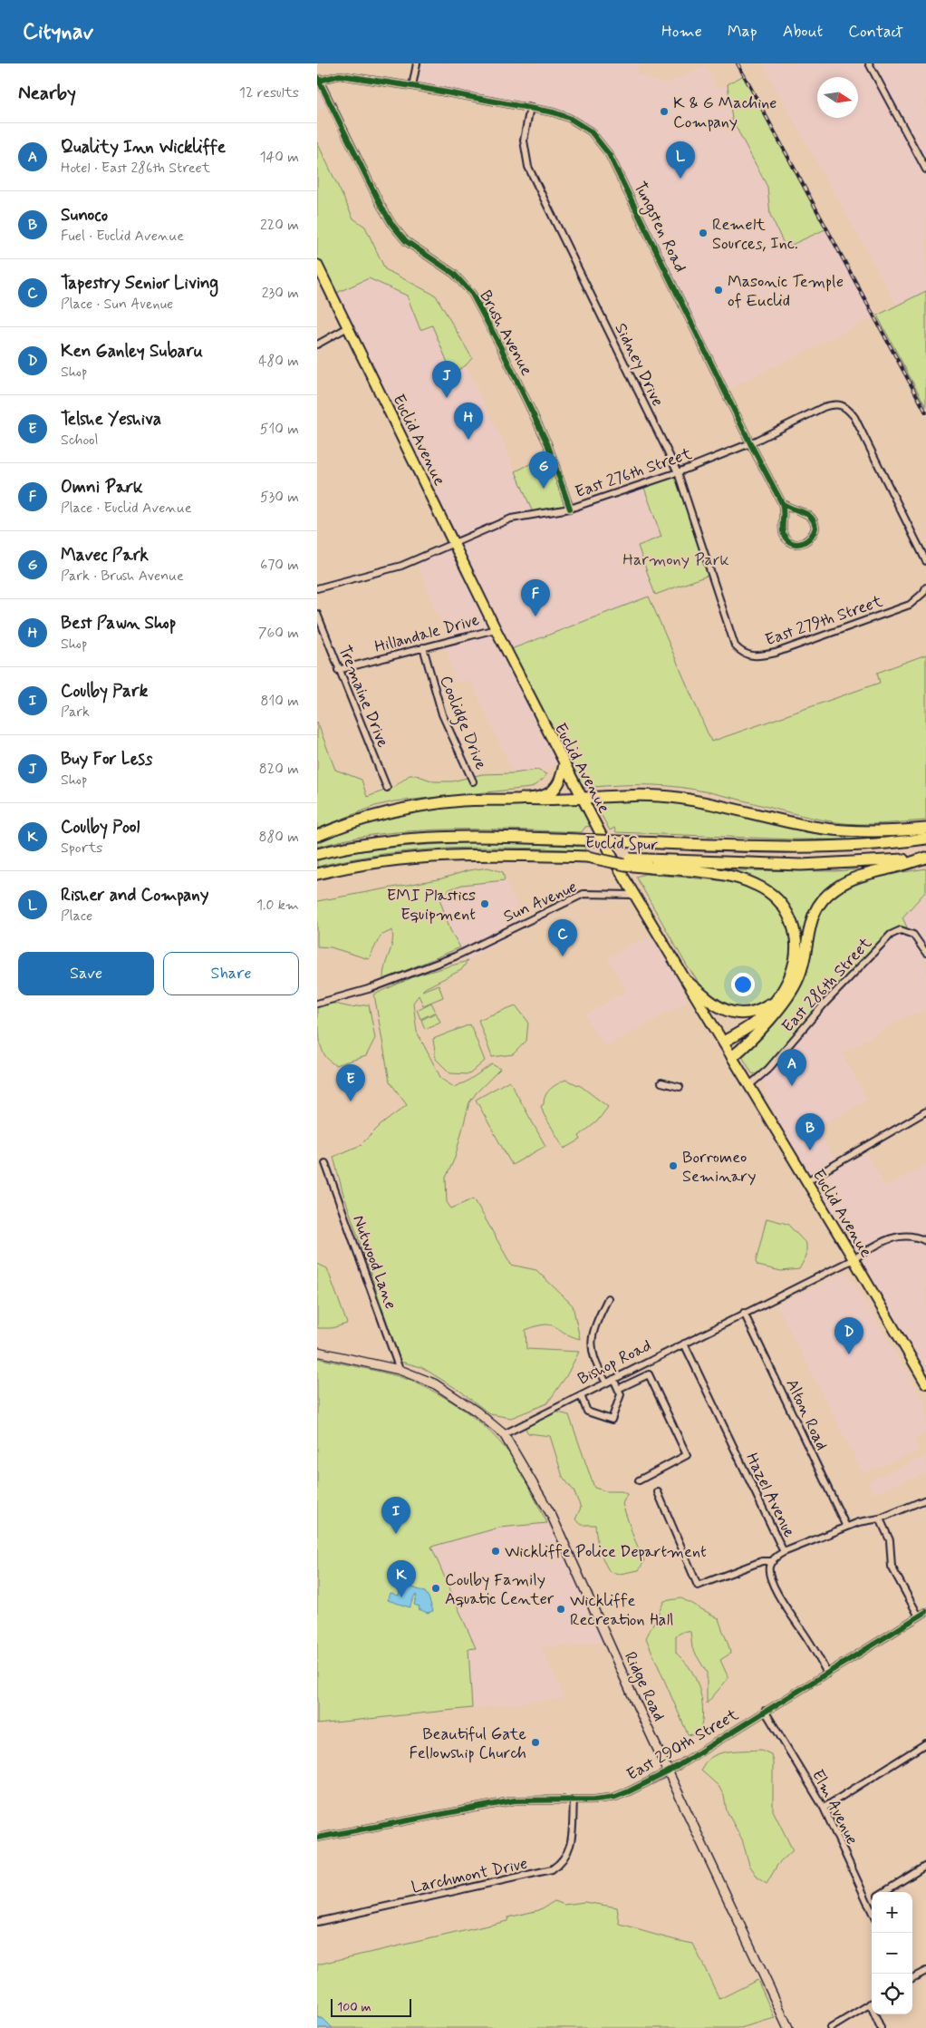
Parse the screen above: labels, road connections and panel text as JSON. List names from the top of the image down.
{
  "streets": {
    "highway": ["Euclid Spur"],
    "main road": ["Euclid Avenue", "Ridge Road"],
    "street": [
      "Tungsten Road",
      "Brush Avenue",
      "Sidney Drive",
      "East 276th Street",
      "East 279th Street",
      "Hillandale Drive",
      "Tremaine Drive",
      "Coolidge Drive",
      "Sun Avenue",
      "East 286th Street",
      "Nutwood Lane",
      "Bishop Road",
      "Alton Road",
      "Hazel Avenue",
      "East 290th Street",
      "Elm Avenue",
      "Larchmont Drive"
    ]
  },
  "crossings": [
    ["Tungsten Road", "Brush Avenue"],
    ["Tungsten Road", "Sidney Drive"],
    ["Tungsten Road", "East 276th Street"],
    ["Brush Avenue", "East 276th Street"],
    ["Sidney Drive", "East 276th Street"],
    ["Sidney Drive", "East 279th Street"],
    ["Euclid Avenue", "East 276th Street"],
    ["Euclid Avenue", "Hillandale Drive"],
    ["Euclid Avenue", "Sun Avenue"],
    ["Euclid Avenue", "East 286th Street"],
    ["Euclid Avenue", "Bishop Road"],
    ["Hillandale Drive", "Tremaine Drive"],
    ["Hillandale Drive", "Coolidge Drive"],
    ["Bishop Road", "Alton Road"],
    ["Bishop Road", "Hazel Avenue"],
    ["Bishop Road", "Ridge Road"],
    ["Hazel Avenue", "East 290th Street"],
    ["Ridge Road", "East 290th Street"],
    ["East 290th Street", "Elm Avenue"],
    ["East 290th Street", "Larchmont Drive"]
  ],
  "parks": ["Harmony Park"],
  "places": [
    "K & G Machine Company",
    "Remelt Sources, Inc.",
    "Masonic Temple of Euclid",
    "EMI Plastics Equipment",
    "Borromeo Seminary",
    "Wickliffe Police Department",
    "Coulby Family Aquatic Center",
    "Wickliffe Recreation Hall",
    "Beautiful Gate Fellowship Church"
  ],
  "scale_bar": "100 m",
  "north": "right",
  "page": {
    "header": "Citynav",
    "nav": [
      "Home",
      "Map",
      "About",
      "Contact"
    ],
    "heading": ["Nearby", "12 results"],
    "list": [
      {
        "mark": "A",
        "name": "Quality Inn Wickliffe",
        "note": "Hotel · East 286th Street",
        "value": "140 m"
      },
      {
        "mark": "B",
        "name": "Sunoco",
        "note": "Fuel · Euclid Avenue",
        "value": "220 m"
      },
      {
        "mark": "C",
        "name": "Tapestry Senior Living",
        "note": "Place · Sun Avenue",
        "value": "230 m"
      },
      {
        "mark": "D",
        "name": "Ken Ganley Subaru",
        "note": "Shop",
        "value": "480 m"
      },
      {
        "mark": "E",
        "name": "Telshe Yeshiva",
        "note": "School",
        "value": "510 m"
      },
      {
        "mark": "F",
        "name": "Omni Park",
        "note": "Place · Euclid Avenue",
        "value": "530 m"
      },
      {
        "mark": "G",
        "name": "Mavec Park",
        "note": "Park · Brush Avenue",
        "value": "670 m"
      },
      {
        "mark": "H",
        "name": "Best Pawn Shop",
        "note": "Shop",
        "value": "760 m"
      },
      {
        "mark": "I",
        "name": "Coulby Park",
        "note": "Park",
        "value": "810 m"
      },
      {
        "mark": "J",
        "name": "Buy For Less",
        "note": "Shop",
        "value": "820 m"
      },
      {
        "mark": "K",
        "name": "Coulby Pool",
        "note": "Sports",
        "value": "880 m"
      },
      {
        "mark": "L",
        "name": "Risher and Company",
        "note": "Place",
        "value": "1.0 km"
      }
    ],
    "pins": [
      "L",
      "J",
      "H",
      "G",
      "F",
      "C",
      "A",
      "E",
      "B",
      "D",
      "I",
      "K"
    ],
    "buttons": ["Save", "Share"],
    "map_buttons": ["+", "−"],
    "scale": "100 m"
  }
}
